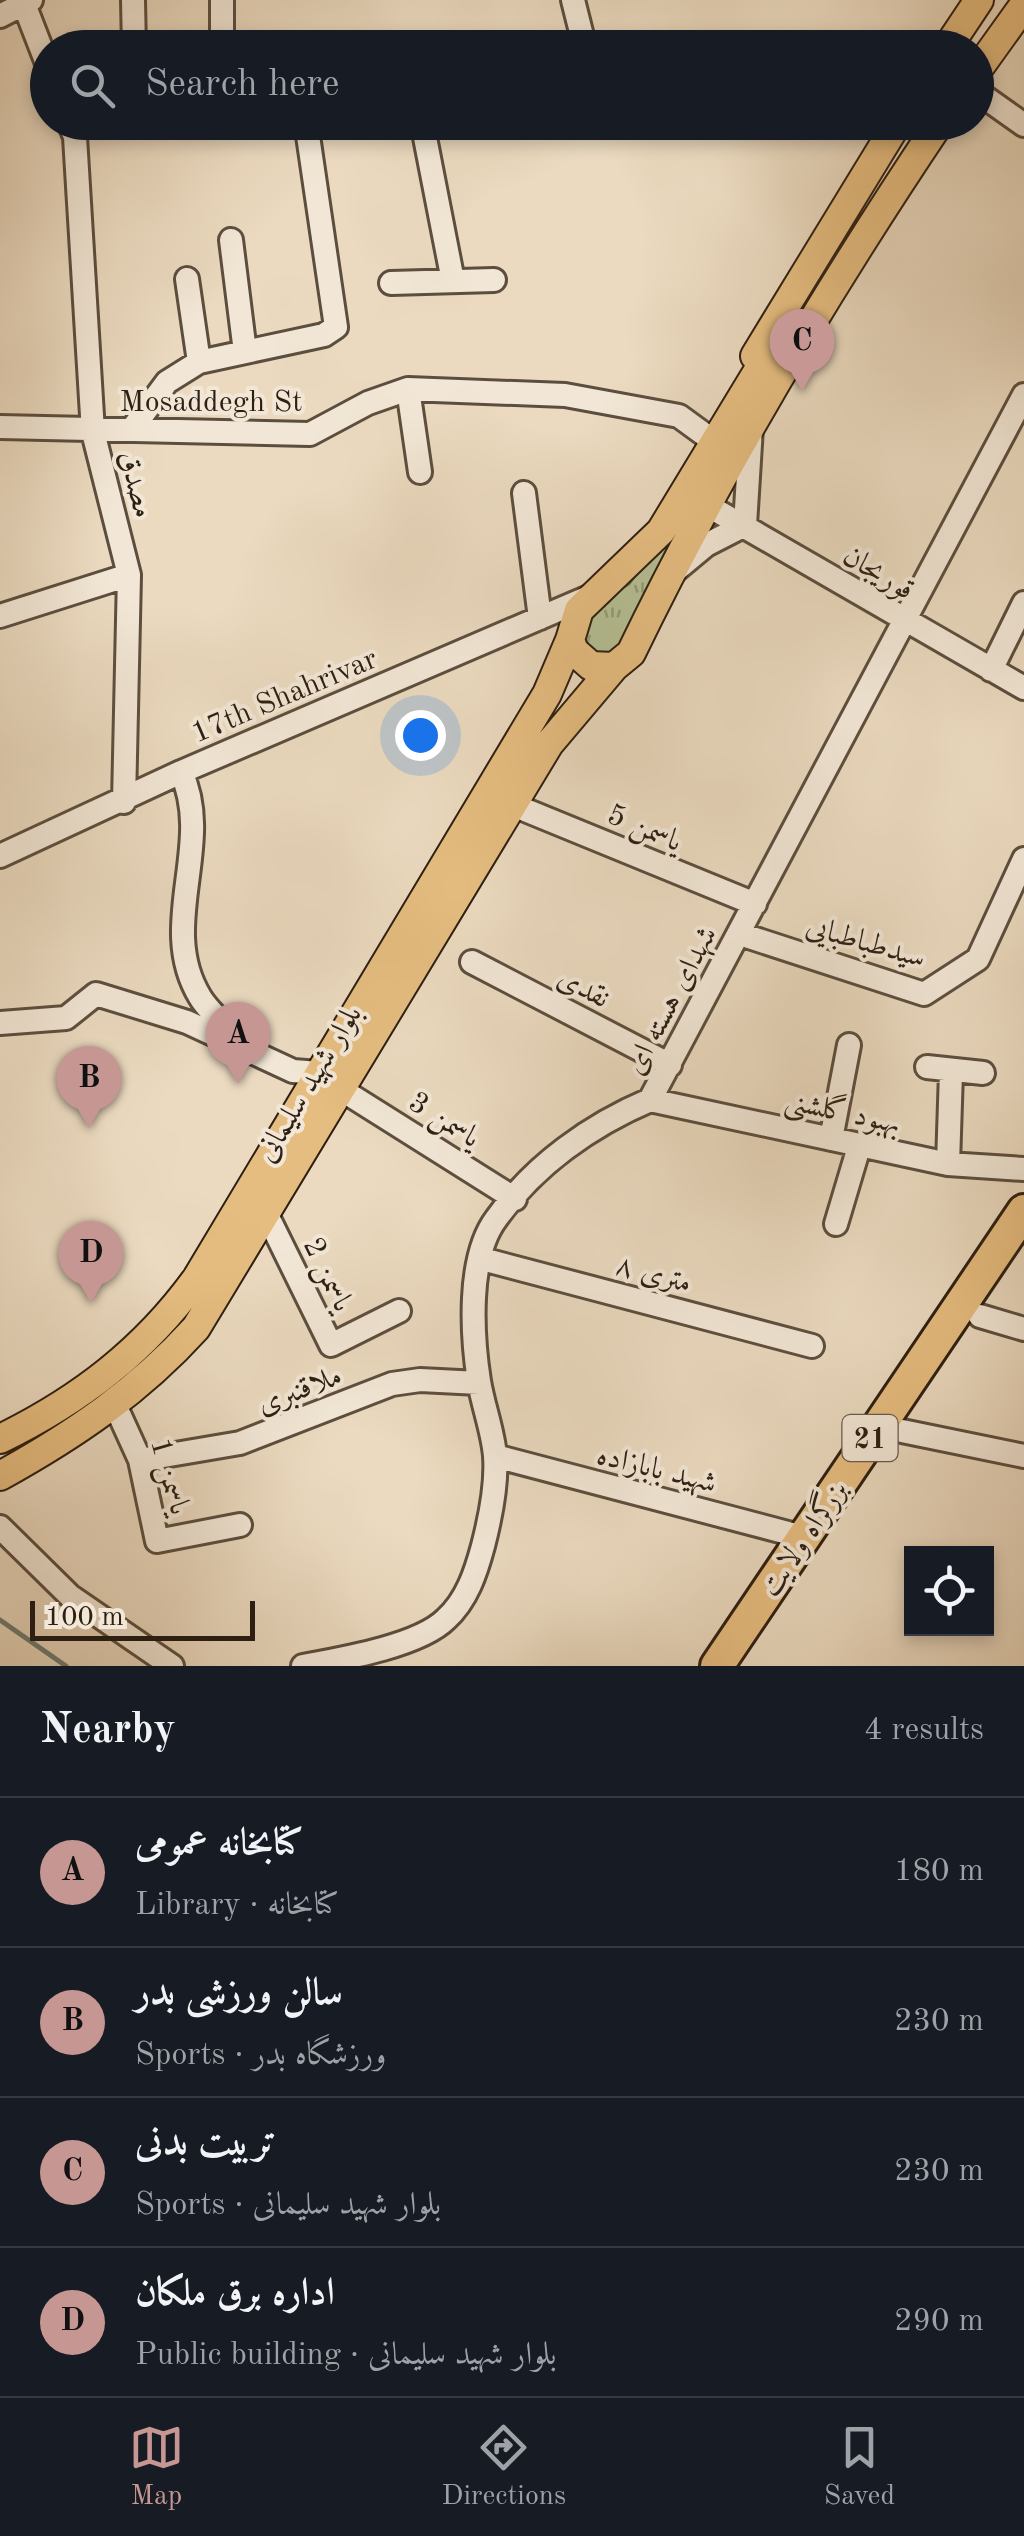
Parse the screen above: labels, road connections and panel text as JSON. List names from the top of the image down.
{
  "streets": {
    "highway": ["21", "بزرگراه ولایت"],
    "main road": ["بلوار شهید سلیمانی"],
    "street": [
      "Mosaddegh St",
      "مصدق",
      "قوریجان",
      "17th Shahrivar",
      "یاسمن 5",
      "سیدطباطبایی",
      "نقدی",
      "شهدای هسته ای",
      "بهبود گلشنی",
      "یاسمن 3",
      "۸ متری",
      "یاسمن 2",
      "ملاقنبری",
      "شهید بابازاده",
      "یاسمن 1"
    ]
  },
  "crossings": [
    ["Mosaddegh St", "مصدق"],
    ["مصدق", "17th Shahrivar"],
    ["قوریجان", "شهدای هسته ای"],
    ["قوریجان", "بلوار شهید سلیمانی"],
    ["17th Shahrivar", "بلوار شهید سلیمانی"],
    ["یاسمن 5", "شهدای هسته ای"],
    ["یاسمن 5", "بلوار شهید سلیمانی"],
    ["سیدطباطبایی", "شهدای هسته ای"],
    ["نقدی", "شهدای هسته ای"],
    ["شهدای هسته ای", "بهبود گلشنی"],
    ["شهدای هسته ای", "یاسمن 3"],
    ["شهدای هسته ای", "۸ متری"],
    ["شهدای هسته ای", "ملاقنبری"],
    ["شهدای هسته ای", "شهید بابازاده"],
    ["بلوار شهید سلیمانی", "یاسمن 3"],
    ["بلوار شهید سلیمانی", "یاسمن 2"],
    ["بلوار شهید سلیمانی", "یاسمن 1"],
    ["ملاقنبری", "یاسمن 1"],
    ["شهید بابازاده", "بزرگراه ولایت"]
  ],
  "scale_bar": "100 m",
  "page": {
    "search": "Search here",
    "pins": [
      "C",
      "A",
      "B",
      "D"
    ],
    "scale": "100 m",
    "heading": ["Nearby", "4 results"],
    "list": [
      {
        "mark": "A",
        "name": "کتابخانه عمومی",
        "note": "Library · کتابخانه",
        "value": "180 m"
      },
      {
        "mark": "B",
        "name": "سالن ورزشی بدر",
        "note": "Sports · ورزشگاه بدر",
        "value": "230 m"
      },
      {
        "mark": "C",
        "name": "تربیت بدنی",
        "note": "Sports · بلوار شهید سلیمانی",
        "value": "230 m"
      },
      {
        "mark": "D",
        "name": "اداره برق ملکان",
        "note": "Public building · بلوار شهید سلیمانی",
        "value": "290 m"
      }
    ],
    "nav": ["Map", "Directions", "Saved"]
  }
}
